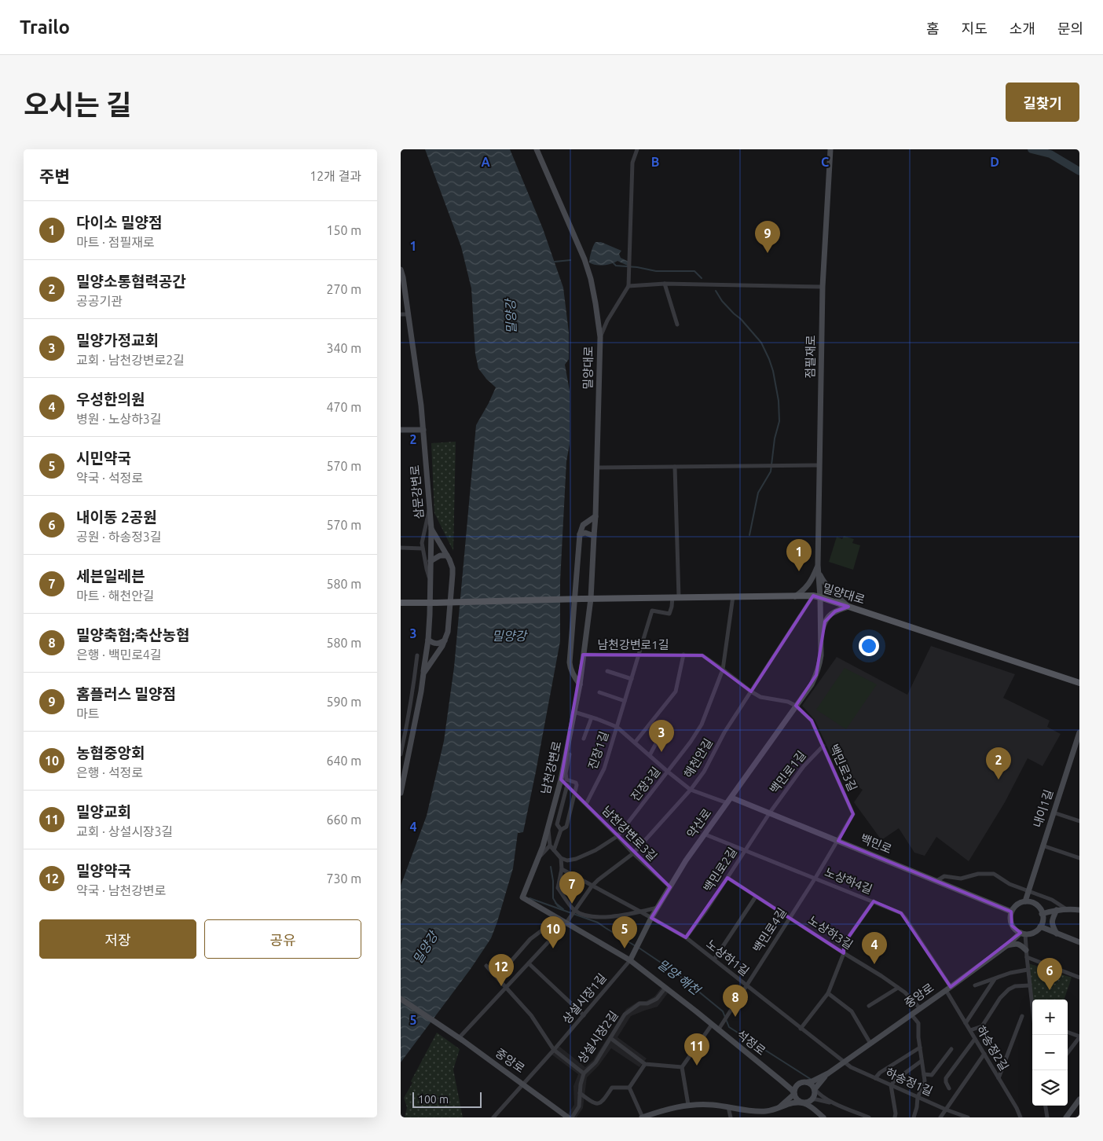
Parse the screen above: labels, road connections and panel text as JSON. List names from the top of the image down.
{
  "streets": {
    "main road": ["밀양대로"],
    "street": [
      "점필재로",
      "삼문강변로",
      "남천강변로1길",
      "진장1길",
      "해천안길",
      "남천강변로",
      "백민로3길",
      "백민로1길",
      "진장3길",
      "내이1길",
      "약산로",
      "남천강변로3길",
      "백민로",
      "백민로2길",
      "노상하4길",
      "백민로4길",
      "노상하3길",
      "노상하1길",
      "중앙로",
      "상설시장1길",
      "상설시장2길",
      "석정로",
      "하송정2길",
      "하송정1길"
    ]
  },
  "crossings": [
    ["점필재로", "밀양대로"],
    ["점필재로", "약산로"],
    ["밀양대로", "진장1길"],
    ["밀양대로", "해천안길"],
    ["밀양대로", "남천강변로"],
    ["밀양대로", "진장3길"],
    ["밀양대로", "약산로"],
    ["남천강변로1길", "진장1길"],
    ["남천강변로1길", "해천안길"],
    ["남천강변로1길", "남천강변로"],
    ["남천강변로1길", "진장3길"],
    ["진장1길", "남천강변로3길"],
    ["해천안길", "남천강변로"],
    ["해천안길", "남천강변로3길"],
    ["해천안길", "노상하1길"],
    ["해천안길", "석정로"],
    ["남천강변로", "남천강변로3길"],
    ["남천강변로", "석정로"],
    ["백민로3길", "백민로1길"],
    ["백민로3길", "약산로"],
    ["백민로3길", "백민로"],
    ["백민로3길", "백민로4길"],
    ["백민로1길", "백민로"],
    ["백민로1길", "백민로2길"],
    ["진장3길", "남천강변로3길"],
    ["내이1길", "백민로"],
    ["내이1길", "중앙로"],
    ["약산로", "남천강변로3길"],
    ["약산로", "백민로"],
    ["약산로", "노상하4길"],
    ["약산로", "노상하1길"],
    ["약산로", "상설시장1길"],
    ["약산로", "석정로"],
    ["백민로", "백민로2길"],
    ["백민로", "백민로4길"],
    ["백민로", "중앙로"],
    ["백민로2길", "노상하4길"],
    ["백민로2길", "노상하3길"],
    ["백민로2길", "노상하1길"],
    ["노상하4길", "백민로4길"],
    ["노상하4길", "중앙로"],
    ["노상하4길", "하송정2길"],
    ["백민로4길", "노상하3길"],
    ["백민로4길", "노상하1길"],
    ["백민로4길", "석정로"],
    ["노상하3길", "중앙로"],
    ["노상하1길", "중앙로"],
    ["노상하1길", "하송정1길"],
    ["중앙로", "상설시장1길"],
    ["중앙로", "하송정2길"],
    ["중앙로", "하송정1길"],
    ["상설시장1길", "석정로"],
    ["상설시장2길", "석정로"]
  ],
  "water": ["밀양강", "밀양 해천"],
  "scale_bar": "100 m",
  "page": {
    "header": "Trailo",
    "nav": [
      "홈",
      "지도",
      "소개",
      "문의"
    ],
    "title": "오시는 길",
    "buttons": [
      "길찾기",
      ["저장", "공유"]
    ],
    "heading": ["주변", "12개 결과"],
    "list": [
      {
        "mark": "1",
        "name": "다이소 밀양점",
        "note": "마트 · 점필재로",
        "value": "150 m"
      },
      {
        "mark": "2",
        "name": "밀양소통협력공간",
        "note": "공공기관",
        "value": "270 m"
      },
      {
        "mark": "3",
        "name": "밀양가정교회",
        "note": "교회 · 남천강변로2길",
        "value": "340 m"
      },
      {
        "mark": "4",
        "name": "우성한의원",
        "note": "병원 · 노상하3길",
        "value": "470 m"
      },
      {
        "mark": "5",
        "name": "시민약국",
        "note": "약국 · 석정로",
        "value": "570 m"
      },
      {
        "mark": "6",
        "name": "내이동 2공원",
        "note": "공원 · 하송정3길",
        "value": "570 m"
      },
      {
        "mark": "7",
        "name": "세븐일레븐",
        "note": "마트 · 해천안길",
        "value": "580 m"
      },
      {
        "mark": "8",
        "name": "밀양축협;축산농협",
        "note": "은행 · 백민로4길",
        "value": "580 m"
      },
      {
        "mark": "9",
        "name": "홈플러스 밀양점",
        "note": "마트",
        "value": "590 m"
      },
      {
        "mark": "10",
        "name": "농협중앙회",
        "note": "은행 · 석정로",
        "value": "640 m"
      },
      {
        "mark": "11",
        "name": "밀양교회",
        "note": "교회 · 상설시장3길",
        "value": "660 m"
      },
      {
        "mark": "12",
        "name": "밀양약국",
        "note": "약국 · 남천강변로",
        "value": "730 m"
      }
    ],
    "pins": [
      "9",
      "1",
      "3",
      "2",
      "7",
      "5",
      "10",
      "4",
      "12",
      "6",
      "8",
      "11"
    ],
    "map_buttons": ["+", "−"],
    "scale": "100 m"
  },
  "grid": {
    "columns": [
      "A",
      "B",
      "C",
      "D"
    ],
    "rows": [
      "1",
      "2",
      "3",
      "4",
      "5"
    ]
  }
}
